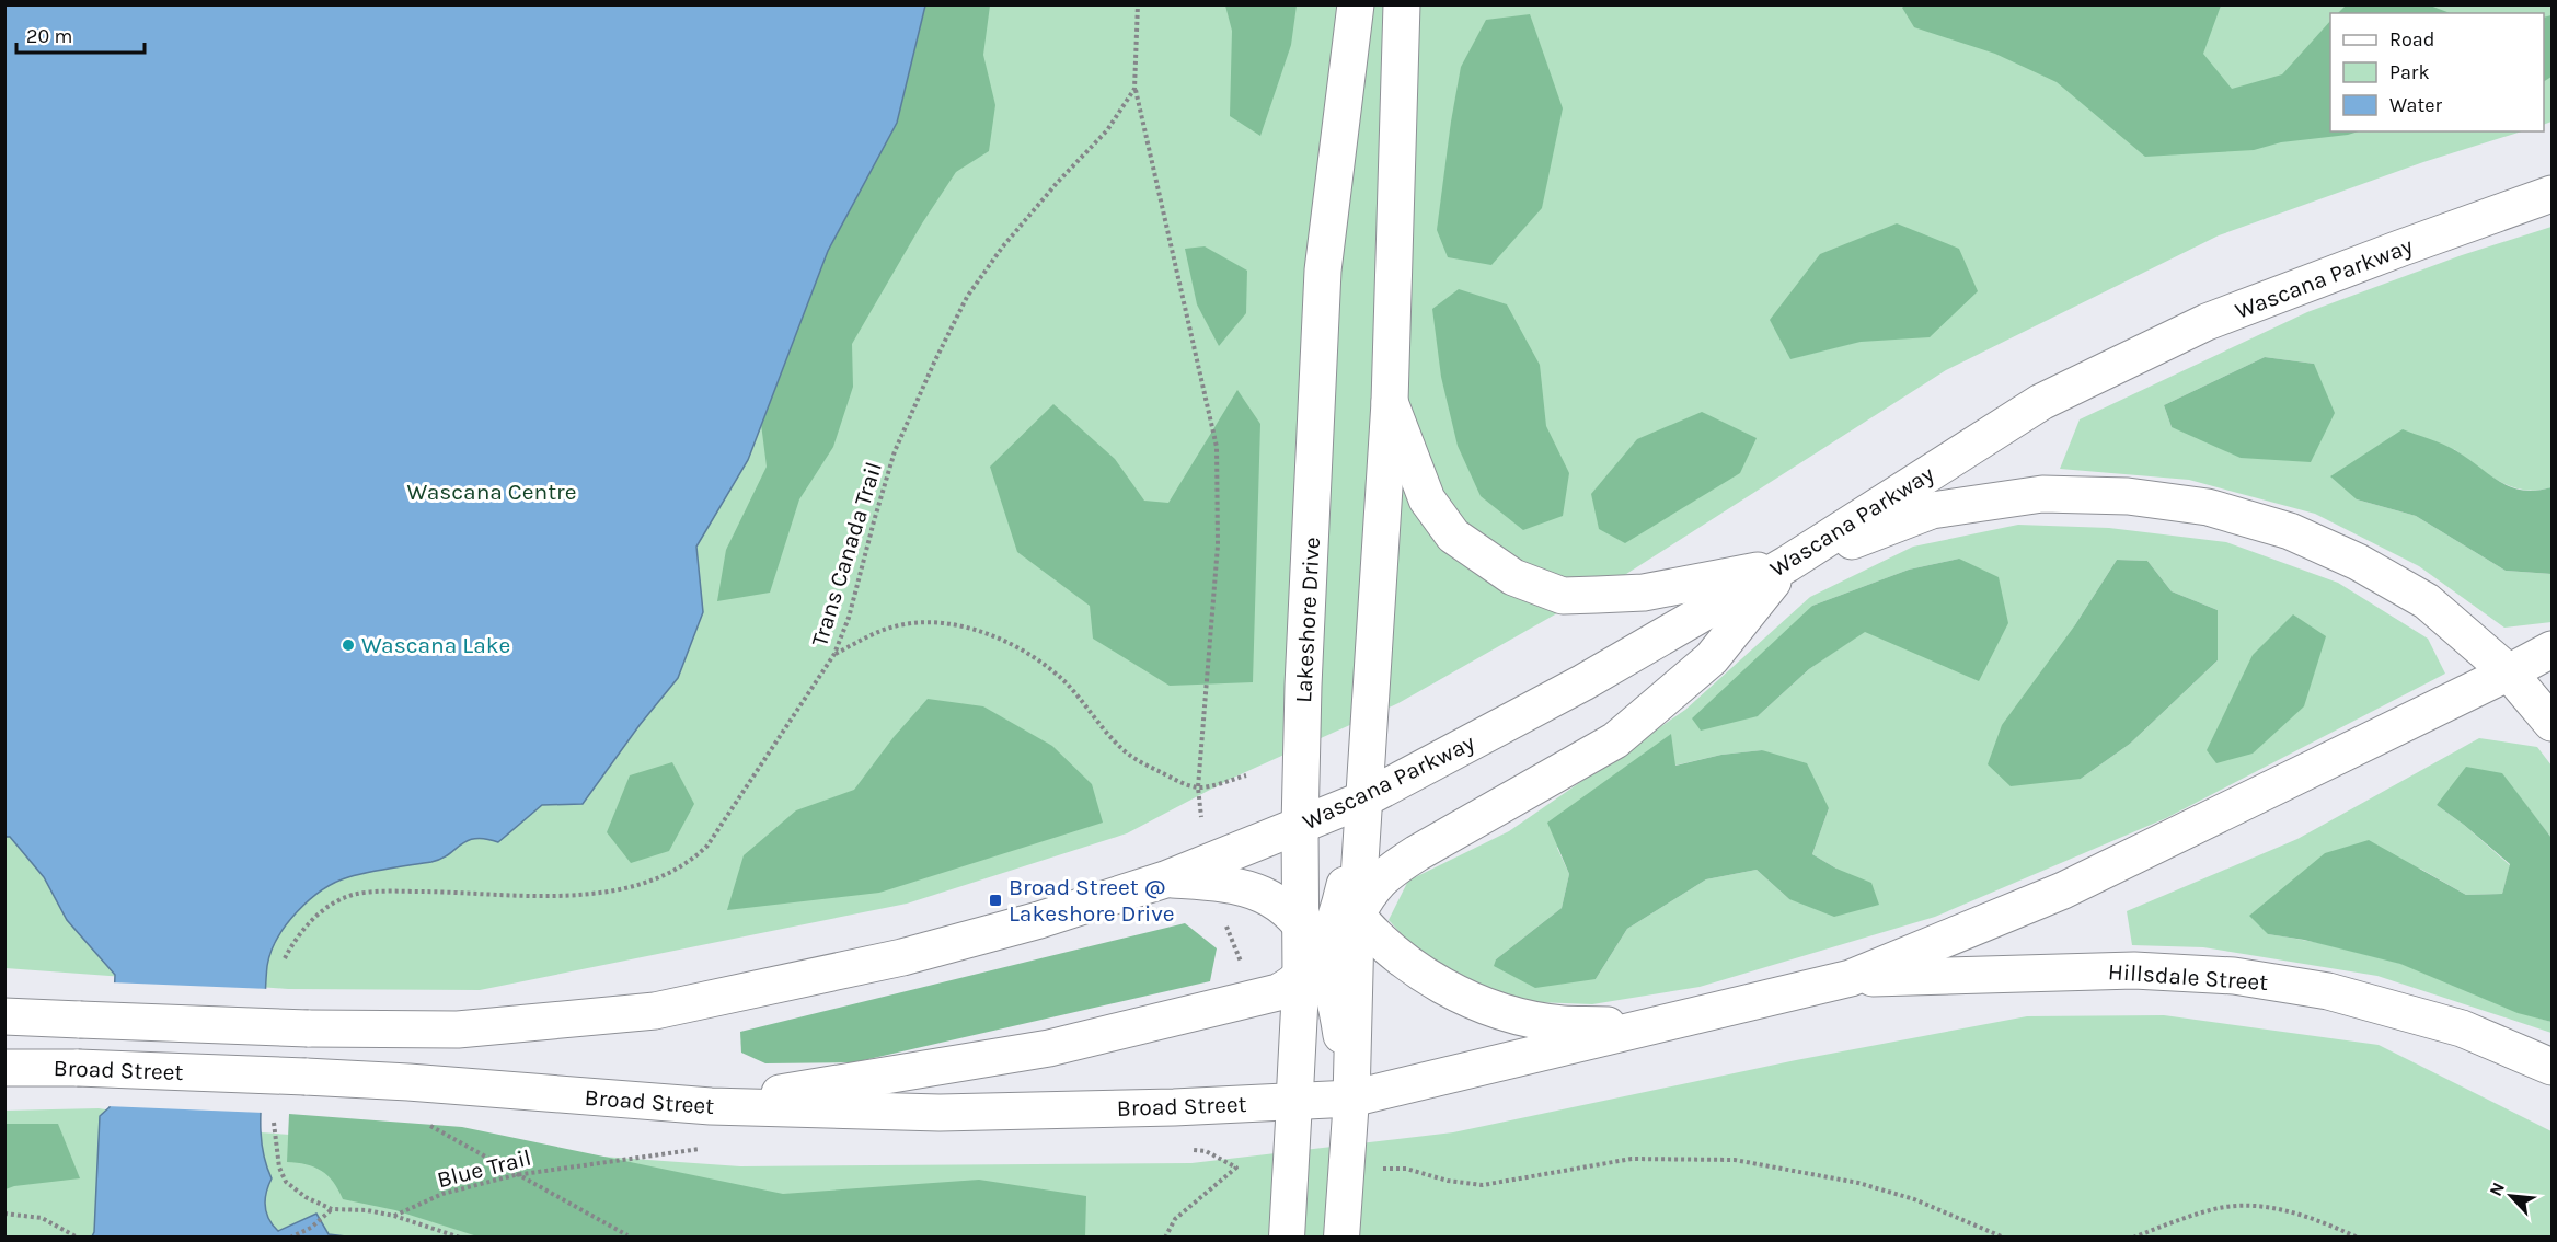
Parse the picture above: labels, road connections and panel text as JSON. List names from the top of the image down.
{
  "streets": {
    "main road": [
      "Wascana Parkway",
      "Lakeshore Drive",
      "Hillsdale Street",
      "Broad Street"
    ],
    "path": ["Trans Canada Trail", "Blue Trail"]
  },
  "crossings": [
    ["Wascana Parkway", "Lakeshore Drive"]
  ],
  "parks": ["Wascana Centre"],
  "places": {
    "other": ["Wascana Lake"],
    "transit": ["Broad Street @ Lakeshore Drive"]
  },
  "legend": ["Road", "Park", "Water"],
  "scale_bar": "20 m",
  "north": "top left"
}
